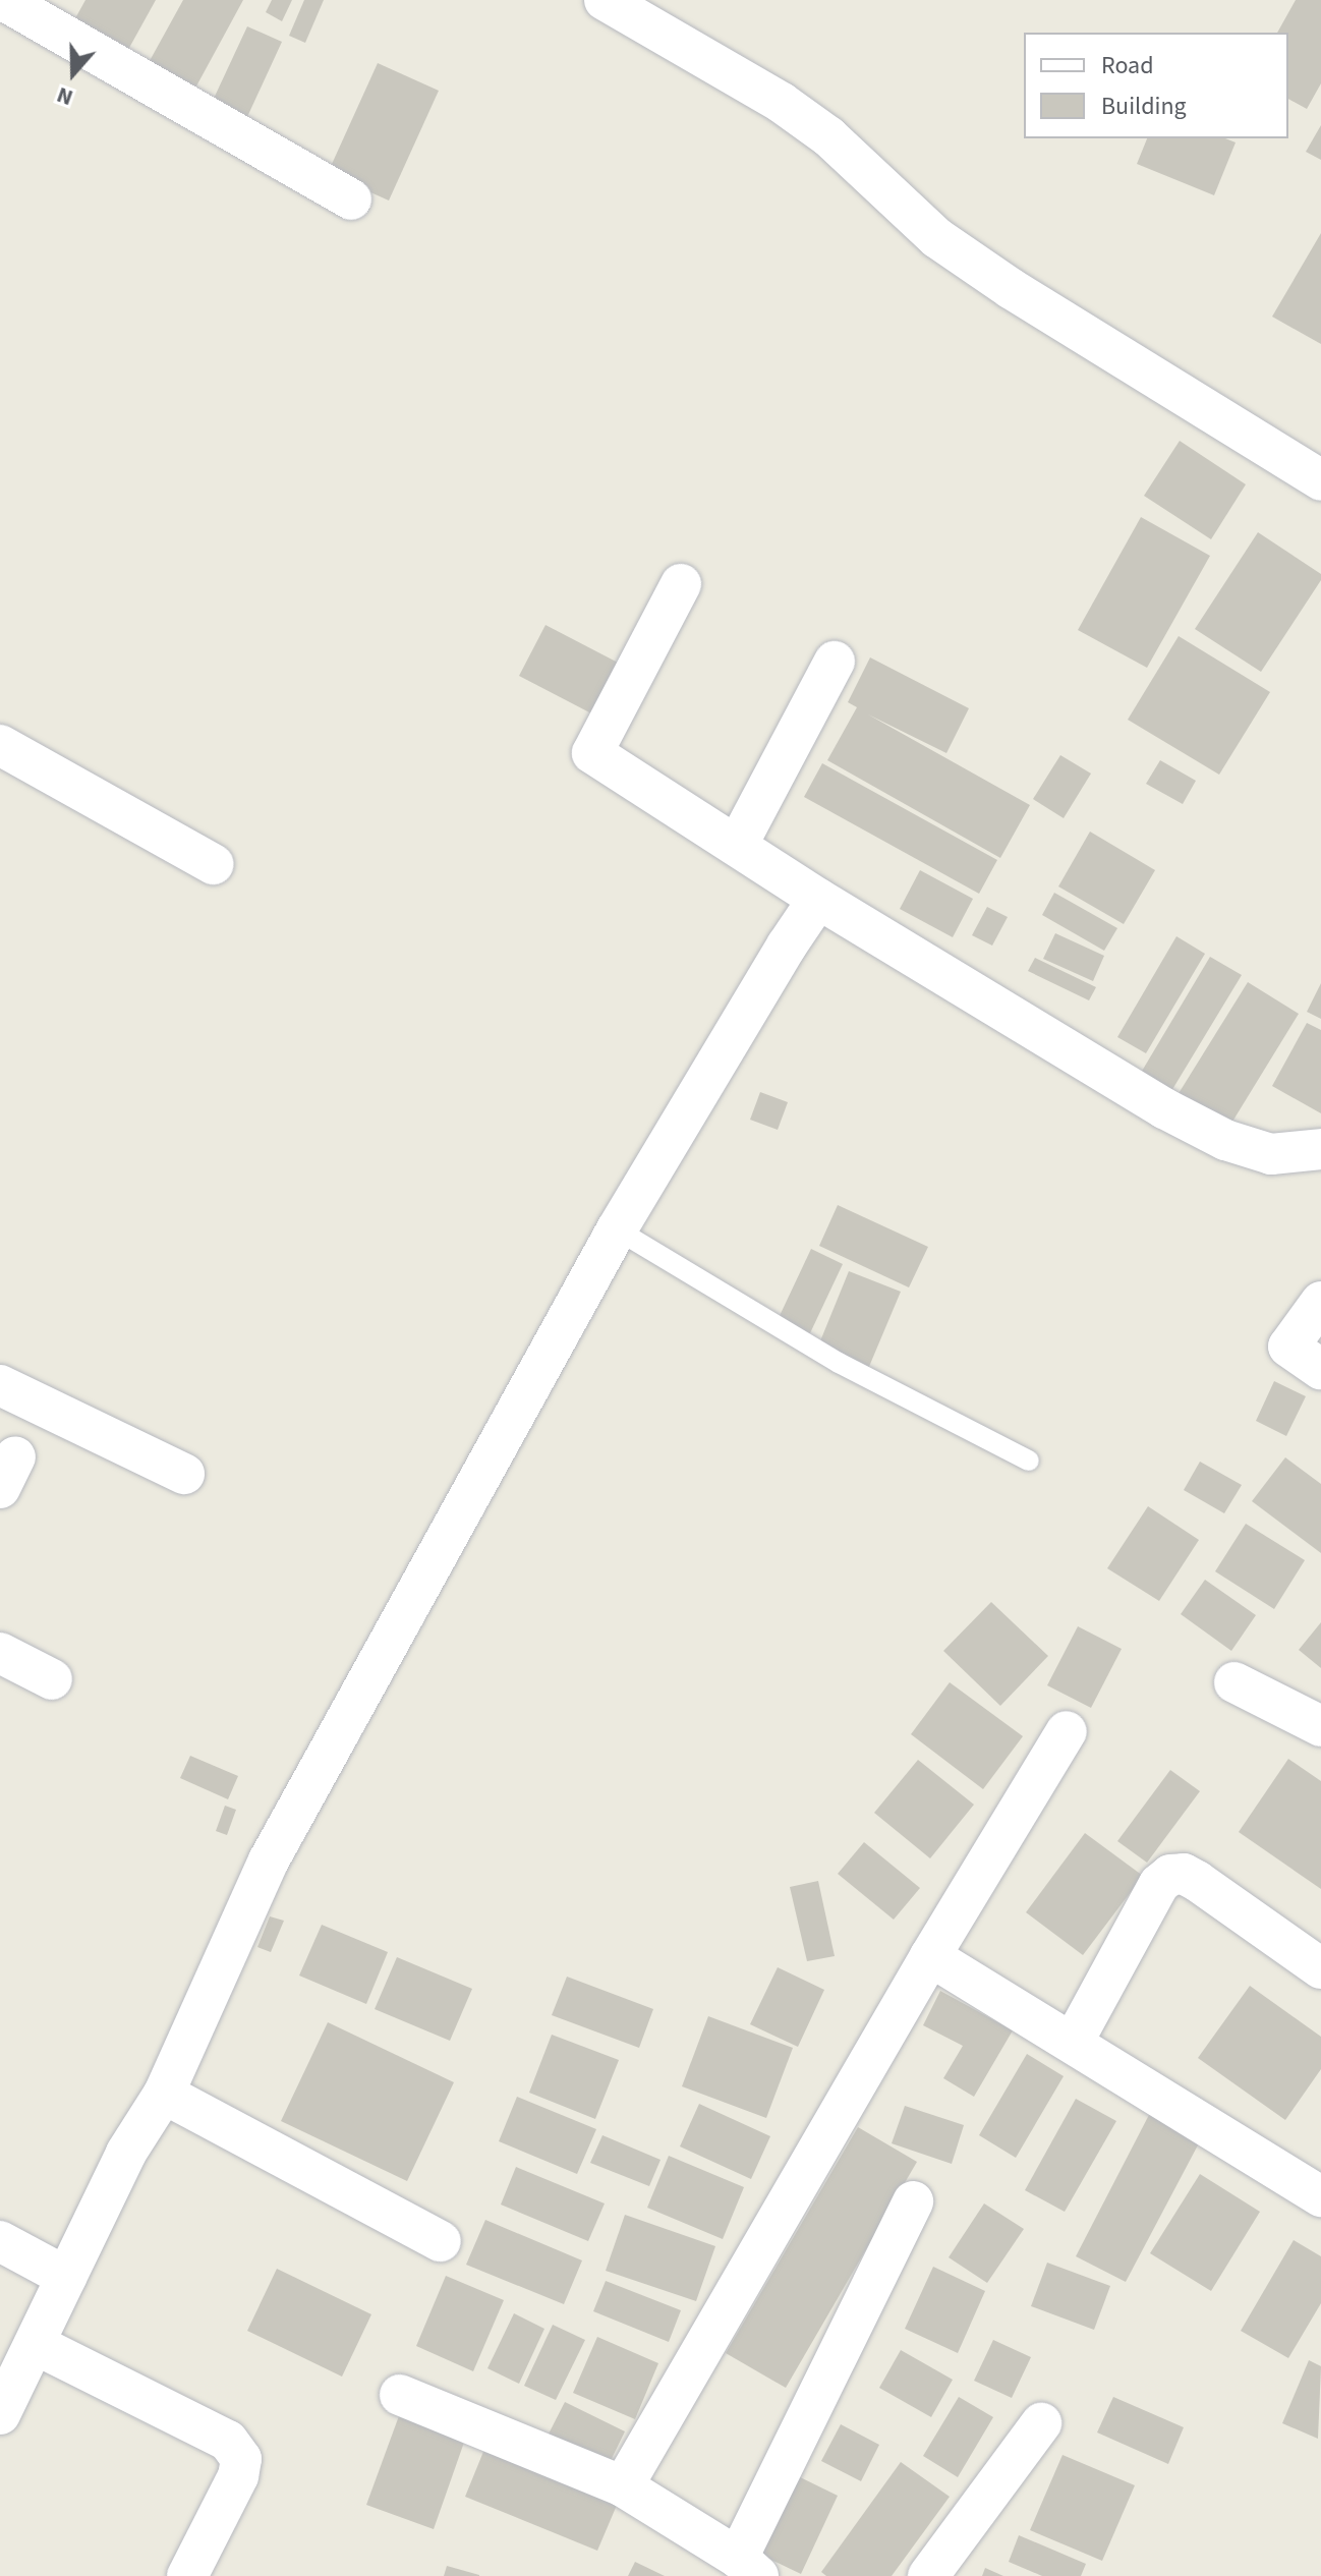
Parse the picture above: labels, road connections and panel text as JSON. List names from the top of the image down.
{
  "legend": ["Road", "Building"],
  "north": "bottom"
}
